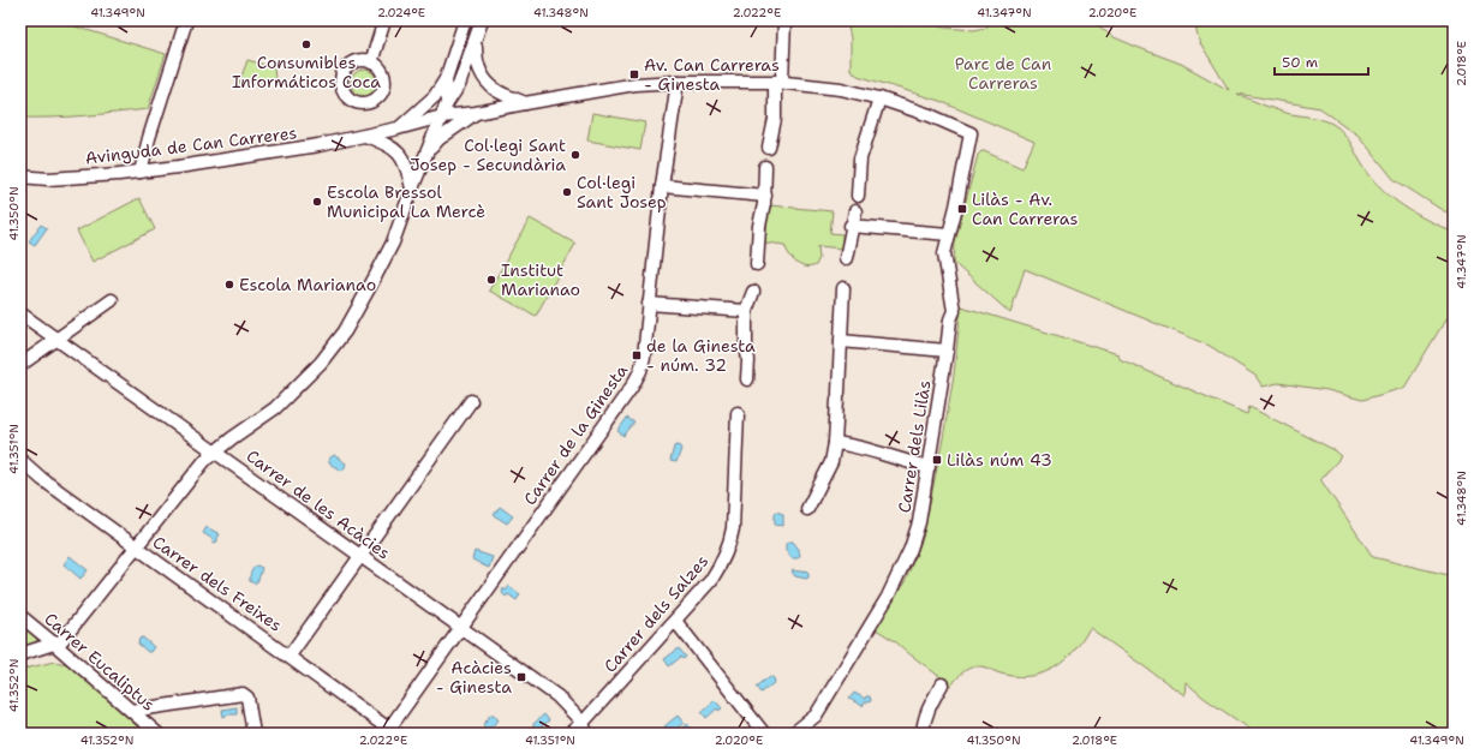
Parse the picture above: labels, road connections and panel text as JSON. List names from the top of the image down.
{
  "streets": {
    "street": [
      "Avinguda de Can Carreres",
      "Carrer de la Ginesta",
      "Carrer dels Lilàs",
      "Carrer de les Acàcies",
      "Carrer dels Freixes",
      "Carrer dels Salzes",
      "Carrer Eucaliptus"
    ]
  },
  "crossings": [
    ["Avinguda de Can Carreres", "Carrer de la Ginesta"],
    ["Avinguda de Can Carreres", "Carrer dels Lilàs"],
    ["Carrer de la Ginesta", "Carrer de les Acàcies"],
    ["Carrer de la Ginesta", "Carrer dels Freixes"],
    ["Carrer de les Acàcies", "Carrer dels Salzes"]
  ],
  "parks": ["Parc de Can Carreras"],
  "places": {
    "other": [
      "Consumibles Informáticos Coca",
      "Col·legi Sant Josep - Secundària",
      "Col·legi Sant Josep",
      "Escola Bressol Municipal La Mercè",
      "Institut Marianao",
      "Escola Marianao"
    ],
    "transit": [
      "Av. Can Carreras - Ginesta",
      "Lilàs - Av. Can Carreras",
      "de la Ginesta - núm. 32",
      "Lilàs núm 43",
      "Acàcies - Ginesta"
    ]
  },
  "scale_bar": "50 m",
  "coordinates": [
    "41.349°N",
    "2.024°E",
    "41.348°N",
    "2.022°E",
    "41.347°N",
    "2.020°E",
    "2.018°E",
    "41.350°N",
    "41.351°N",
    "41.352°N"
  ]
}
